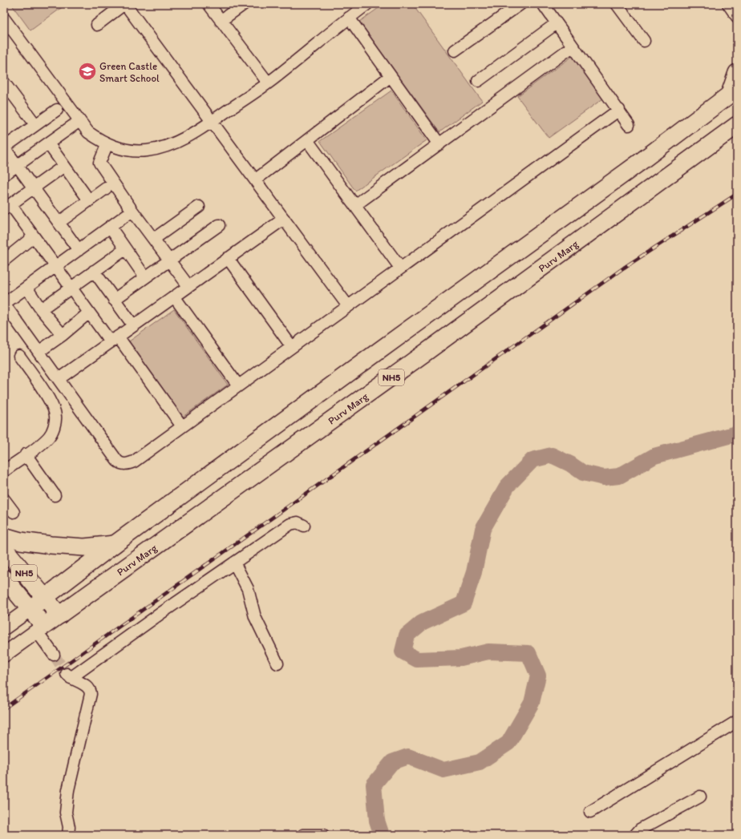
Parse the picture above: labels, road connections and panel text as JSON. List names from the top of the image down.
{
  "streets": {
    "highway": ["Purv Marg", "NH5"]
  },
  "crossings": [
    ["Purv Marg", "NH5"]
  ],
  "places": {
    "school or university": ["Green Castle Smart School"]
  }
}
